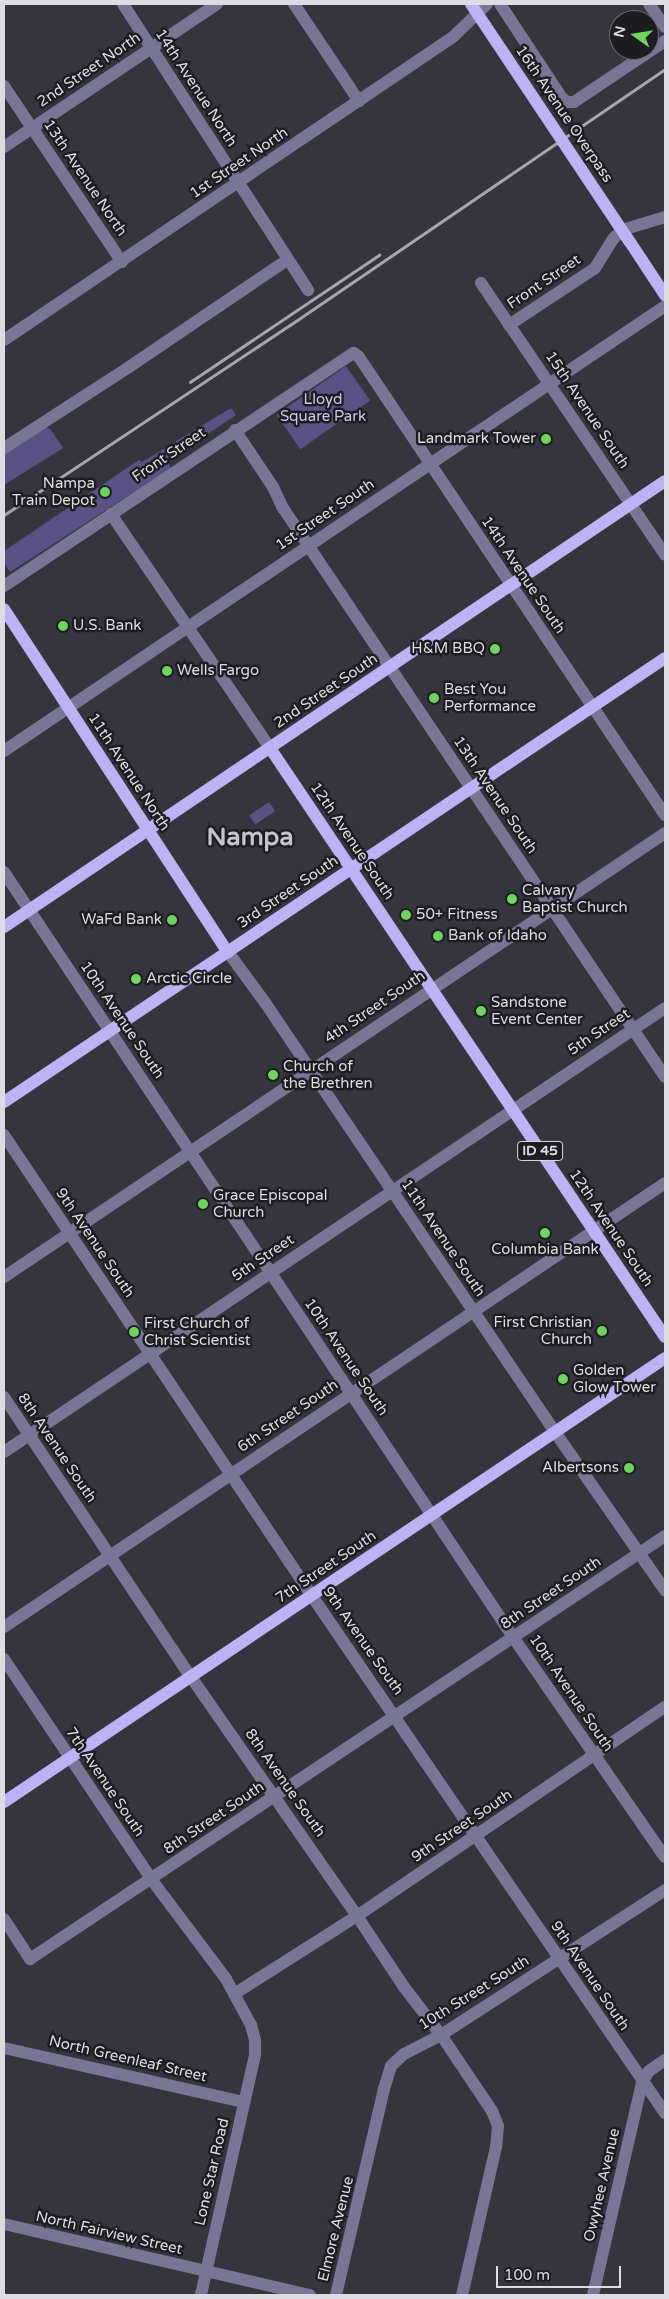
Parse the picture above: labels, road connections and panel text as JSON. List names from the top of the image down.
{
  "streets": {
    "main road": [
      "16th Avenue Overpass",
      "2nd Street South",
      "11th Avenue North",
      "12th Avenue South",
      "3rd Street South",
      "ID 45",
      "7th Street South"
    ],
    "street": [
      "2nd Street North",
      "14th Avenue North",
      "1st Street North",
      "13th Avenue North",
      "Front Street",
      "15th Avenue South",
      "1st Street South",
      "14th Avenue South",
      "13th Avenue South",
      "4th Street South",
      "10th Avenue South",
      "5th Street",
      "11th Avenue South",
      "9th Avenue South",
      "6th Street South",
      "8th Avenue South",
      "8th Street South",
      "7th Avenue South",
      "9th Street South",
      "10th Street South",
      "North Greenleaf Street",
      "Lone Star Road",
      "Owyhee Avenue",
      "Elmore Avenue",
      "North Fairview Street"
    ]
  },
  "crossings": [
    ["2nd Street North", "14th Avenue North"],
    ["2nd Street North", "13th Avenue North"],
    ["14th Avenue North", "1st Street North"],
    ["1st Street North", "13th Avenue North"],
    ["Front Street", "15th Avenue South"],
    ["Front Street", "14th Avenue South"],
    ["Front Street", "13th Avenue South"],
    ["Front Street", "12th Avenue South"],
    ["15th Avenue South", "1st Street South"],
    ["15th Avenue South", "2nd Street South"],
    ["1st Street South", "14th Avenue South"],
    ["1st Street South", "11th Avenue North"],
    ["1st Street South", "13th Avenue South"],
    ["1st Street South", "12th Avenue South"],
    ["14th Avenue South", "2nd Street South"],
    ["14th Avenue South", "3rd Street South"],
    ["2nd Street South", "11th Avenue North"],
    ["2nd Street South", "13th Avenue South"],
    ["2nd Street South", "12th Avenue South"],
    ["2nd Street South", "10th Avenue South"],
    ["11th Avenue North", "3rd Street South"],
    ["11th Avenue North", "11th Avenue South"],
    ["13th Avenue South", "3rd Street South"],
    ["13th Avenue South", "4th Street South"],
    ["13th Avenue South", "5th Street"],
    ["12th Avenue South", "3rd Street South"],
    ["12th Avenue South", "4th Street South"],
    ["12th Avenue South", "5th Street"],
    ["12th Avenue South", "6th Street South"],
    ["3rd Street South", "10th Avenue South"],
    ["3rd Street South", "11th Avenue South"],
    ["4th Street South", "10th Avenue South"],
    ["4th Street South", "11th Avenue South"],
    ["4th Street South", "9th Avenue South"],
    ["10th Avenue South", "5th Street"],
    ["10th Avenue South", "6th Street South"],
    ["10th Avenue South", "7th Street South"],
    ["10th Avenue South", "8th Street South"],
    ["10th Avenue South", "9th Street South"],
    ["5th Street", "11th Avenue South"],
    ["5th Street", "9th Avenue South"],
    ["5th Street", "8th Avenue South"],
    ["11th Avenue South", "6th Street South"],
    ["11th Avenue South", "7th Street South"],
    ["11th Avenue South", "8th Street South"],
    ["9th Avenue South", "6th Street South"],
    ["9th Avenue South", "7th Street South"],
    ["9th Avenue South", "8th Street South"],
    ["9th Avenue South", "9th Street South"],
    ["9th Avenue South", "10th Street South"],
    ["9th Avenue South", "Owyhee Avenue"],
    ["6th Street South", "8th Avenue South"],
    ["8th Avenue South", "7th Street South"],
    ["8th Avenue South", "8th Street South"],
    ["8th Avenue South", "9th Street South"],
    ["8th Avenue South", "10th Street South"],
    ["7th Street South", "7th Avenue South"],
    ["8th Street South", "7th Avenue South"],
    ["7th Avenue South", "9th Street South"],
    ["7th Avenue South", "Lone Star Road"],
    ["10th Street South", "Elmore Avenue"],
    ["North Greenleaf Street", "Lone Star Road"],
    ["Lone Star Road", "North Fairview Street"]
  ],
  "districts": ["Nampa"],
  "parks": ["Lloyd Square Park"],
  "places": [
    "Landmark Tower",
    "Nampa Train Depot",
    "U.S. Bank",
    "H&M BBQ",
    "Wells Fargo",
    "Best You Performance",
    "Calvary Baptist Church",
    "50+ Fitness",
    "WaFd Bank",
    "Bank of Idaho",
    "Arctic Circle",
    "Sandstone Event Center",
    "Church of the Brethren",
    "Grace Episcopal Church",
    "Columbia Bank",
    "First Christian Church",
    "First Church of Christ Scientist",
    "Golden Glow Tower",
    "Albertsons"
  ],
  "scale_bar": "100 m",
  "north": "left"
}
